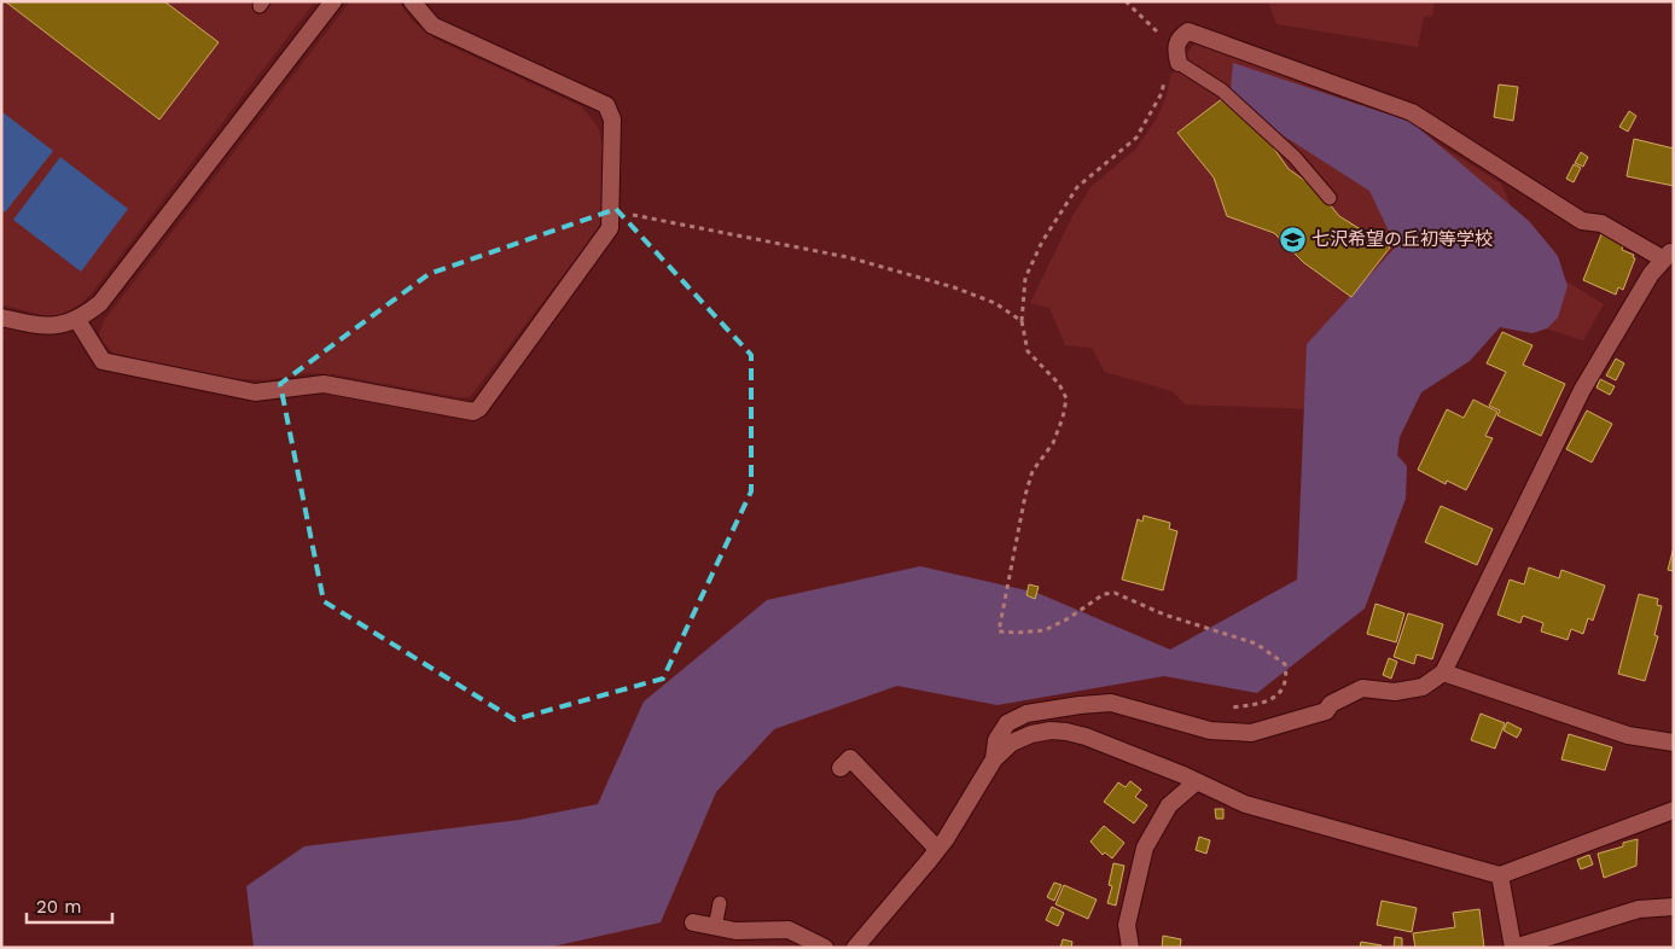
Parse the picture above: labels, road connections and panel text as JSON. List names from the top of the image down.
{
  "places": {
    "school or university": ["七沢希望の丘初等学校"]
  },
  "scale_bar": "20 m"
}
